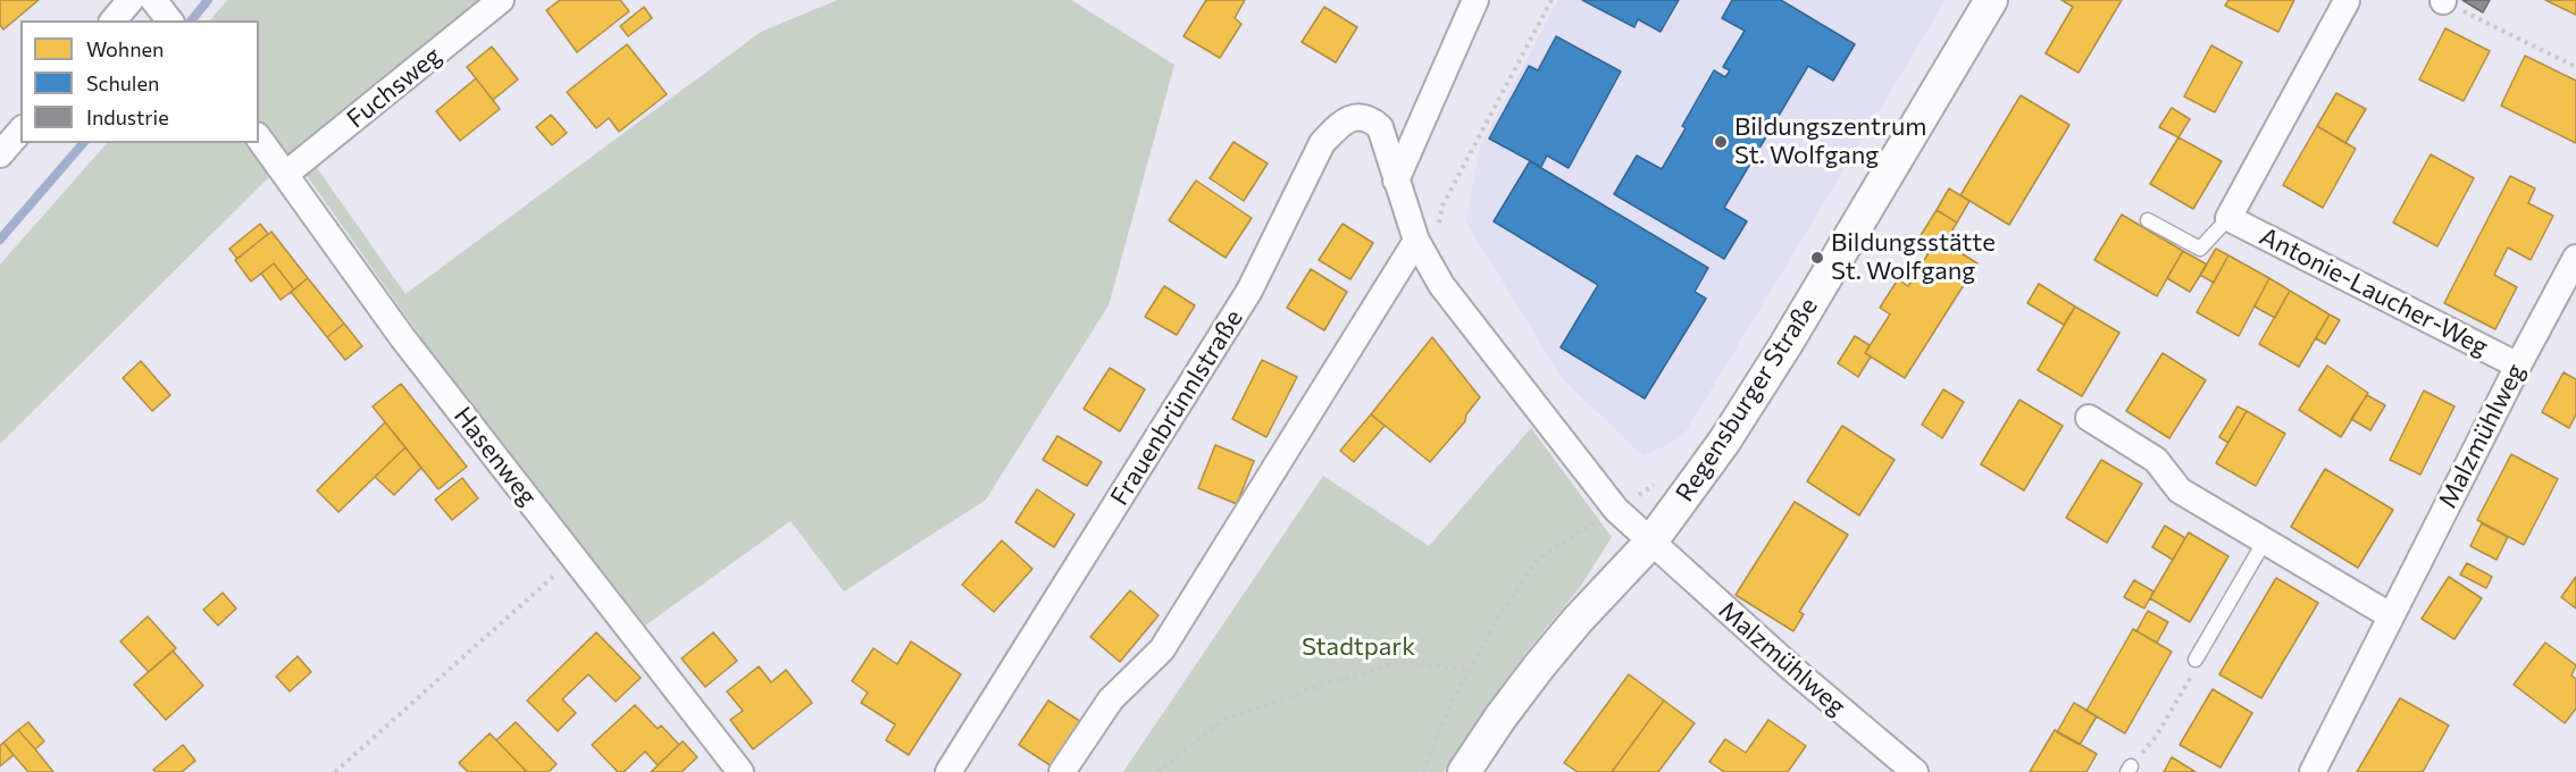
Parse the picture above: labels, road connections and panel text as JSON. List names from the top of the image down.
{
  "streets": {
    "street": [
      "Fuchsweg",
      "Antonie-Laucher-Weg",
      "Regensburger Straße",
      "Frauenbrünnlstraße",
      "Malzmühlweg",
      "Hasenweg"
    ]
  },
  "crossings": [
    ["Fuchsweg", "Hasenweg"],
    ["Antonie-Laucher-Weg", "Malzmühlweg"],
    ["Regensburger Straße", "Frauenbrünnlstraße"],
    ["Regensburger Straße", "Malzmühlweg"],
    ["Frauenbrünnlstraße", "Malzmühlweg"]
  ],
  "parks": ["Stadtpark"],
  "places": ["Bildungszentrum St. Wolfgang", "Bildungsstätte St. Wolfgang"],
  "legend": ["Wohnen", "Schulen", "Industrie"]
}
